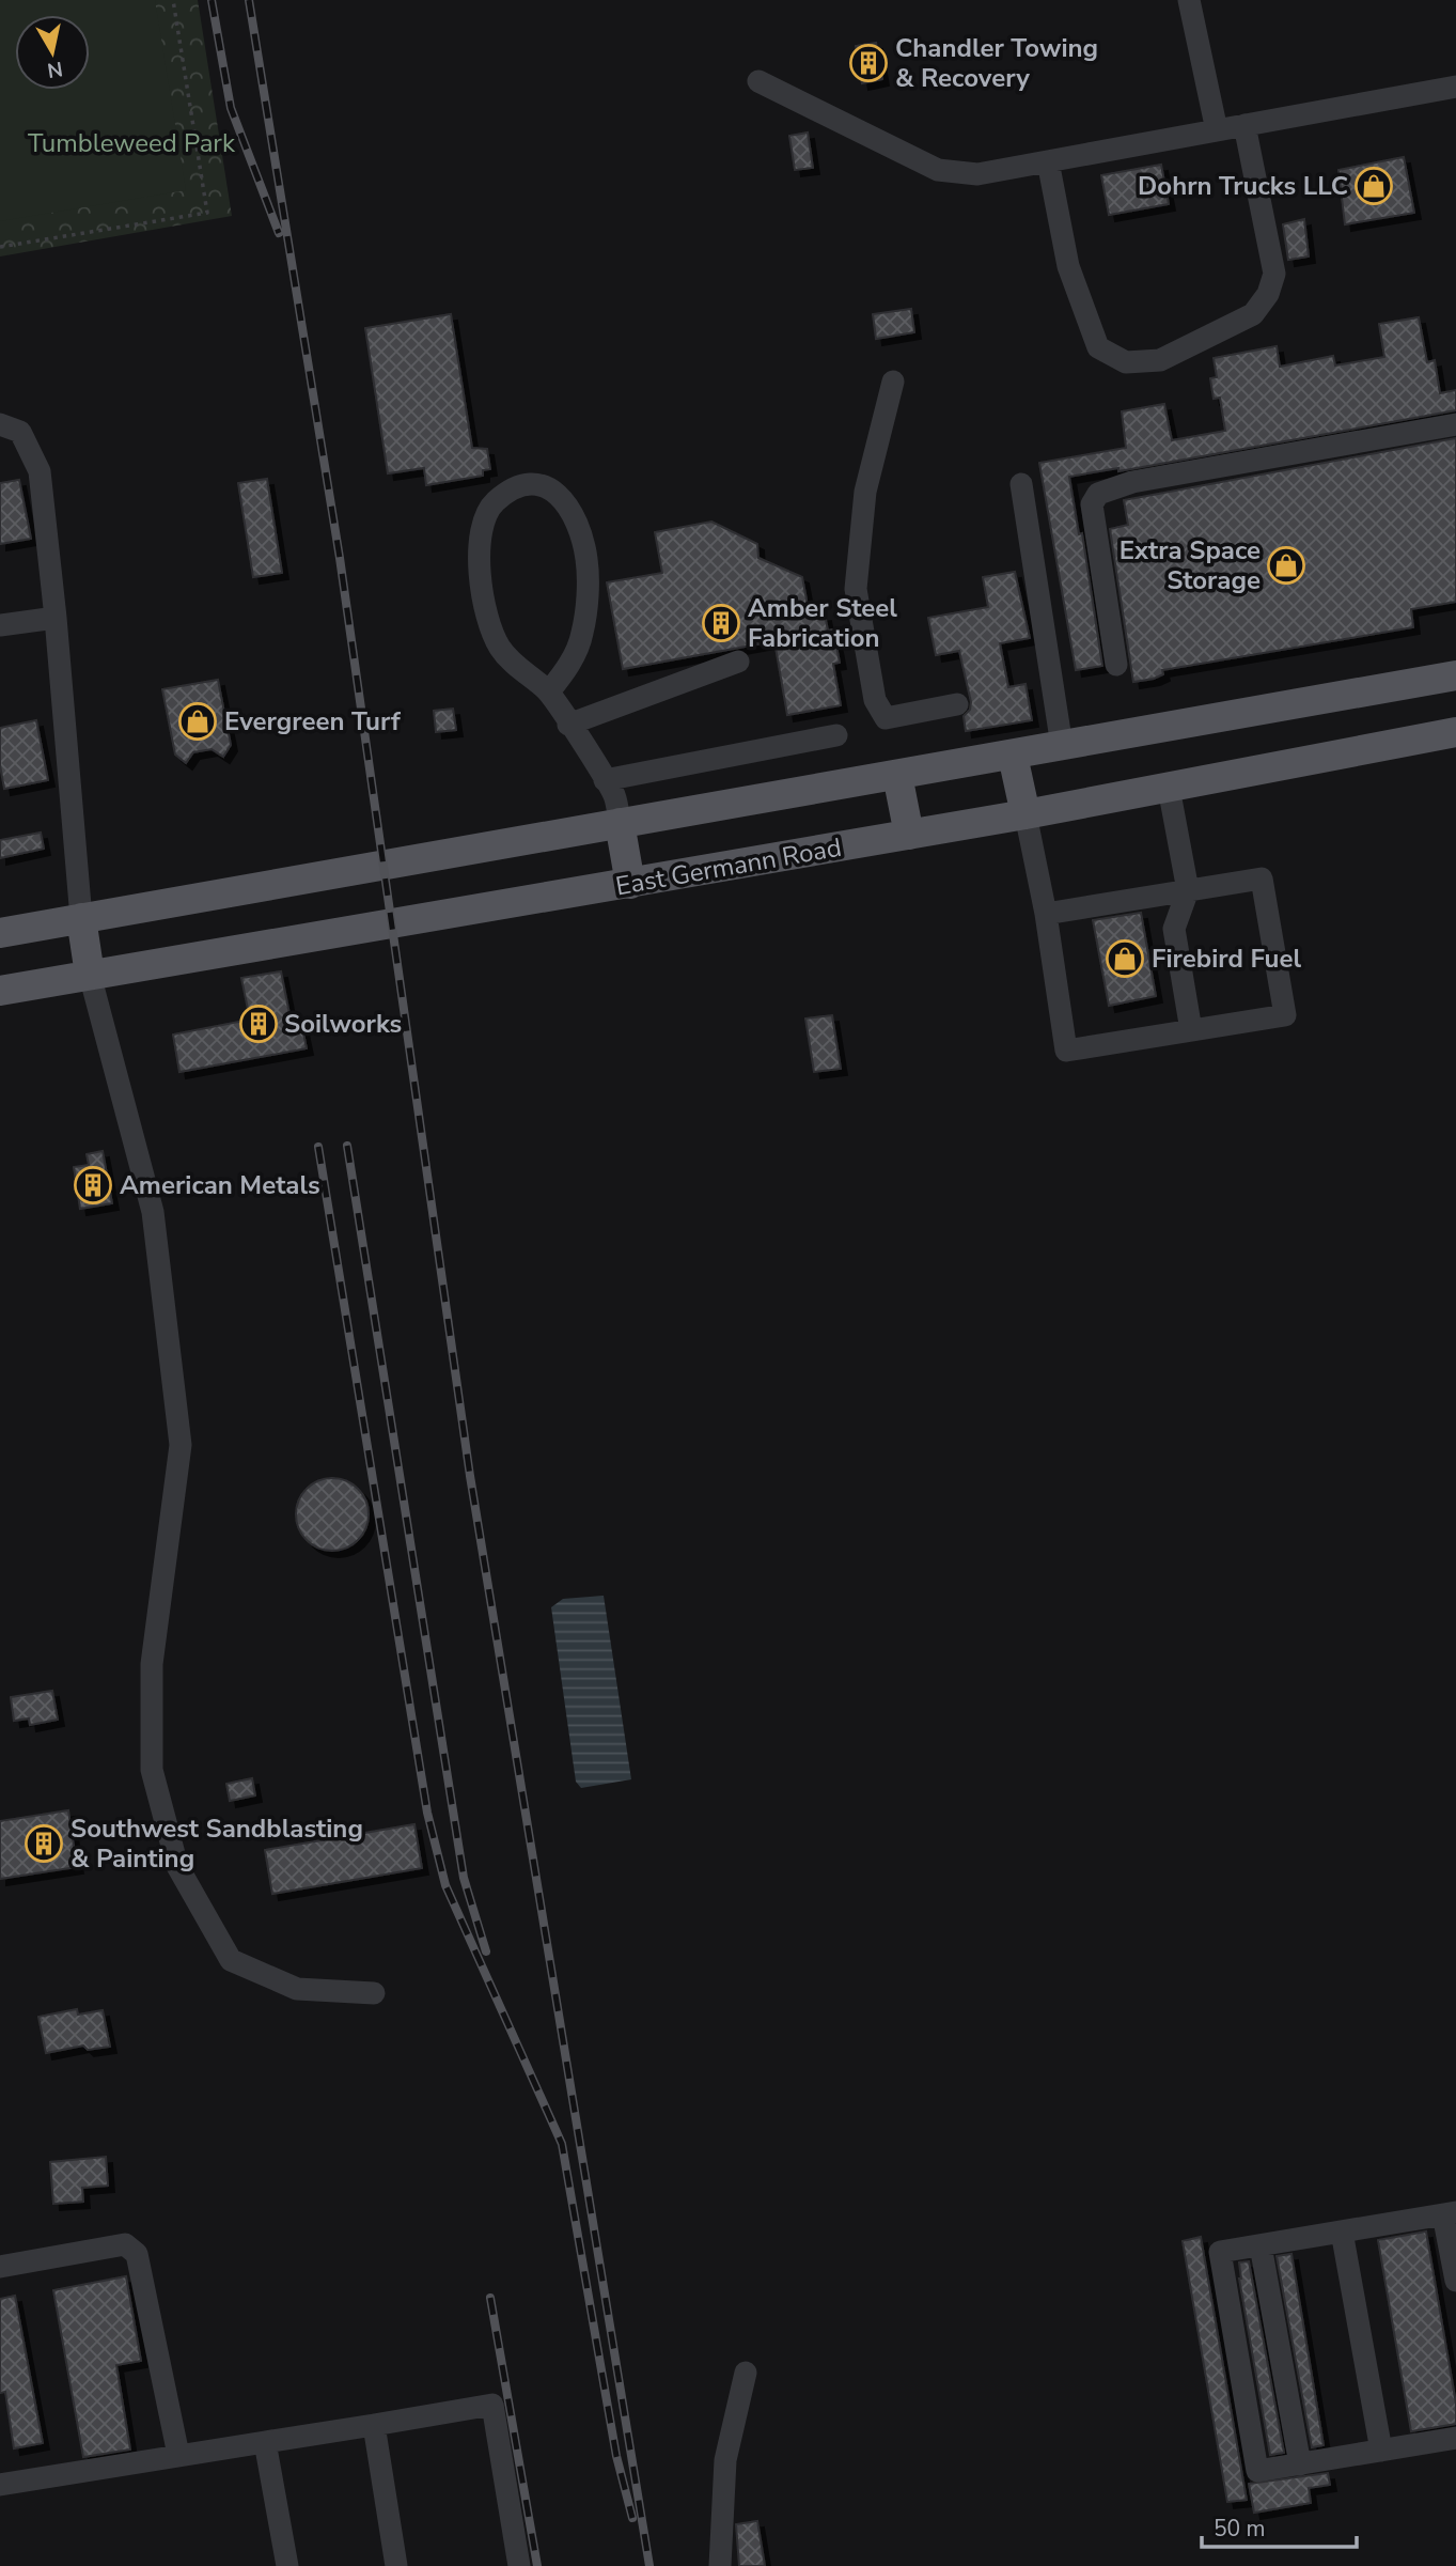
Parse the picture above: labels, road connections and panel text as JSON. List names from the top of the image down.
{
  "streets": {
    "main road": ["East Germann Road"]
  },
  "parks": ["Tumbleweed Park"],
  "places": {
    "building": [
      "Chandler Towing & Recovery",
      "Amber Steel Fabrication",
      "Soilworks",
      "American Metals",
      "Southwest Sandblasting & Painting"
    ],
    "shop": [
      "Dohrn Trucks LLC",
      "Extra Space Storage",
      "Evergreen Turf",
      "Firebird Fuel"
    ]
  },
  "scale_bar": "50 m",
  "north": "bottom"
}
